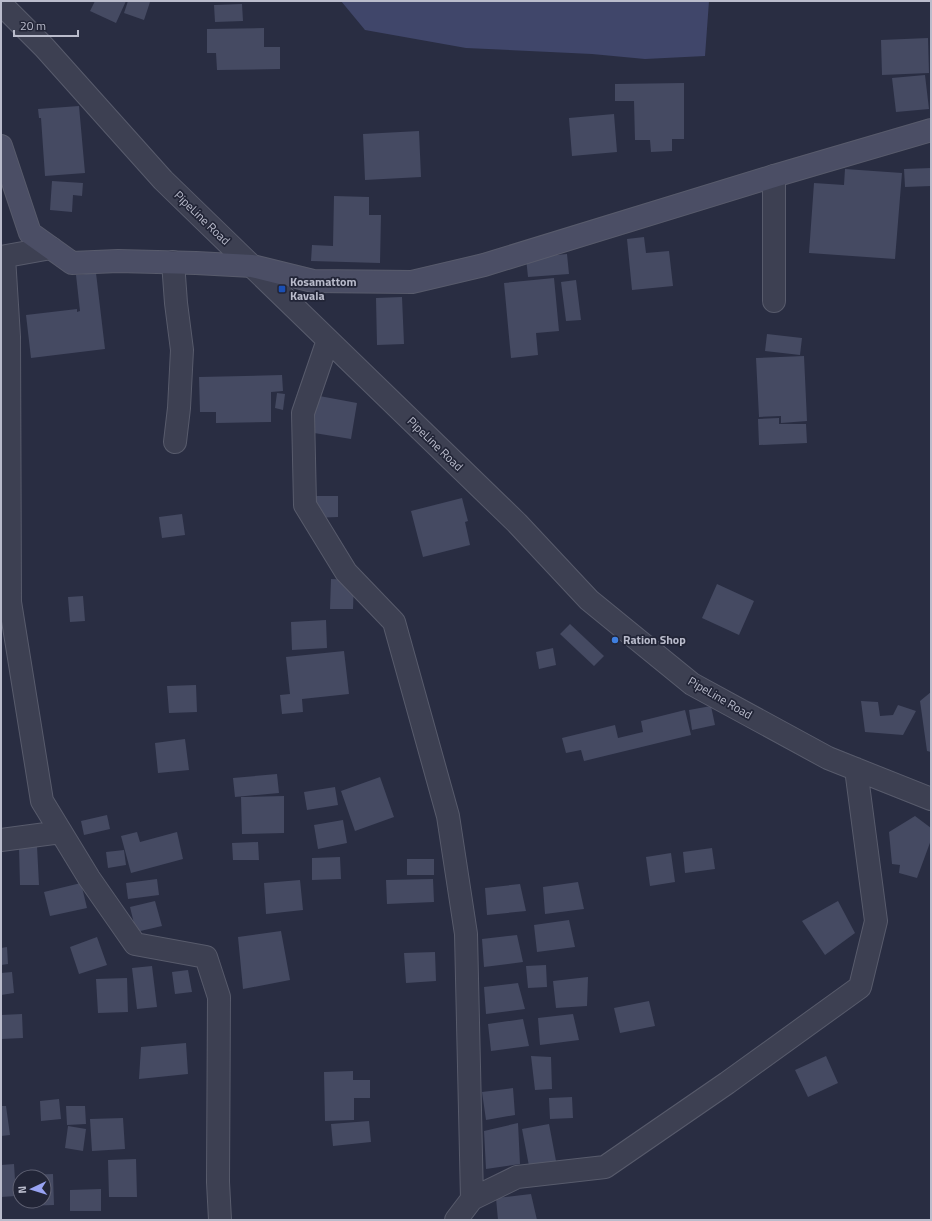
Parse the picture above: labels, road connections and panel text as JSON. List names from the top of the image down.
{
  "streets": {
    "street": ["PipeLine Road"]
  },
  "places": {
    "transit": ["Kosamattom Kavala"],
    "other": ["Ration Shop"]
  },
  "scale_bar": "20 m",
  "north": "left"
}
